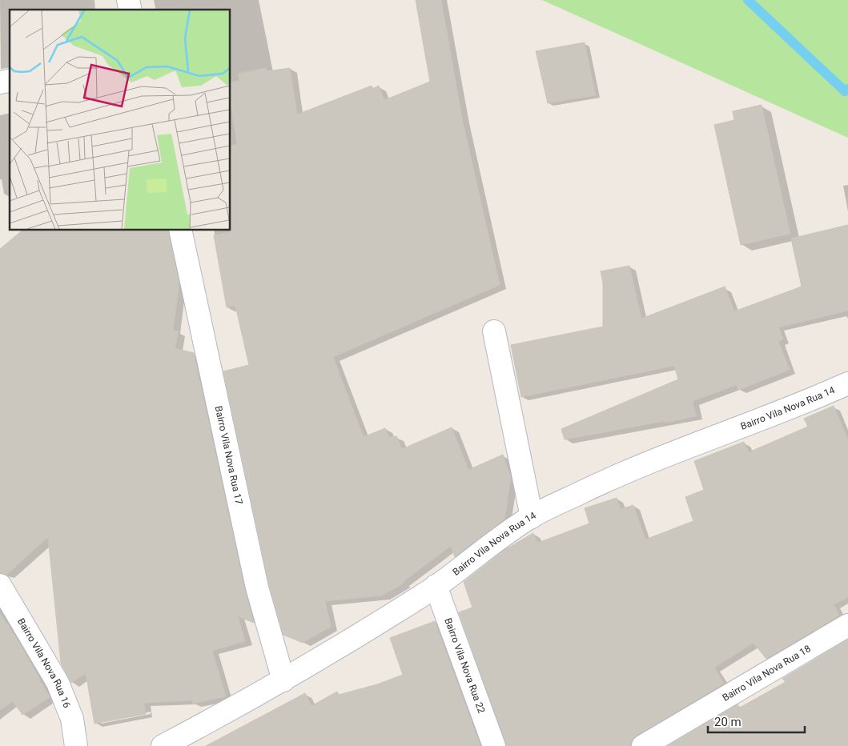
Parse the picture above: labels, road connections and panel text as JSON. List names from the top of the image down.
{
  "streets": {
    "street": [
      "Bairro Vila Nova Rua 14",
      "Bairro Vila Nova Rua 17",
      "Bairro Vila Nova Rua 16",
      "Bairro Vila Nova Rua 22",
      "Bairro Vila Nova Rua 18"
    ]
  },
  "crossings": [
    ["Bairro Vila Nova Rua 14", "Bairro Vila Nova Rua 17"],
    ["Bairro Vila Nova Rua 14", "Bairro Vila Nova Rua 22"]
  ],
  "scale_bar": "20 m"
}
